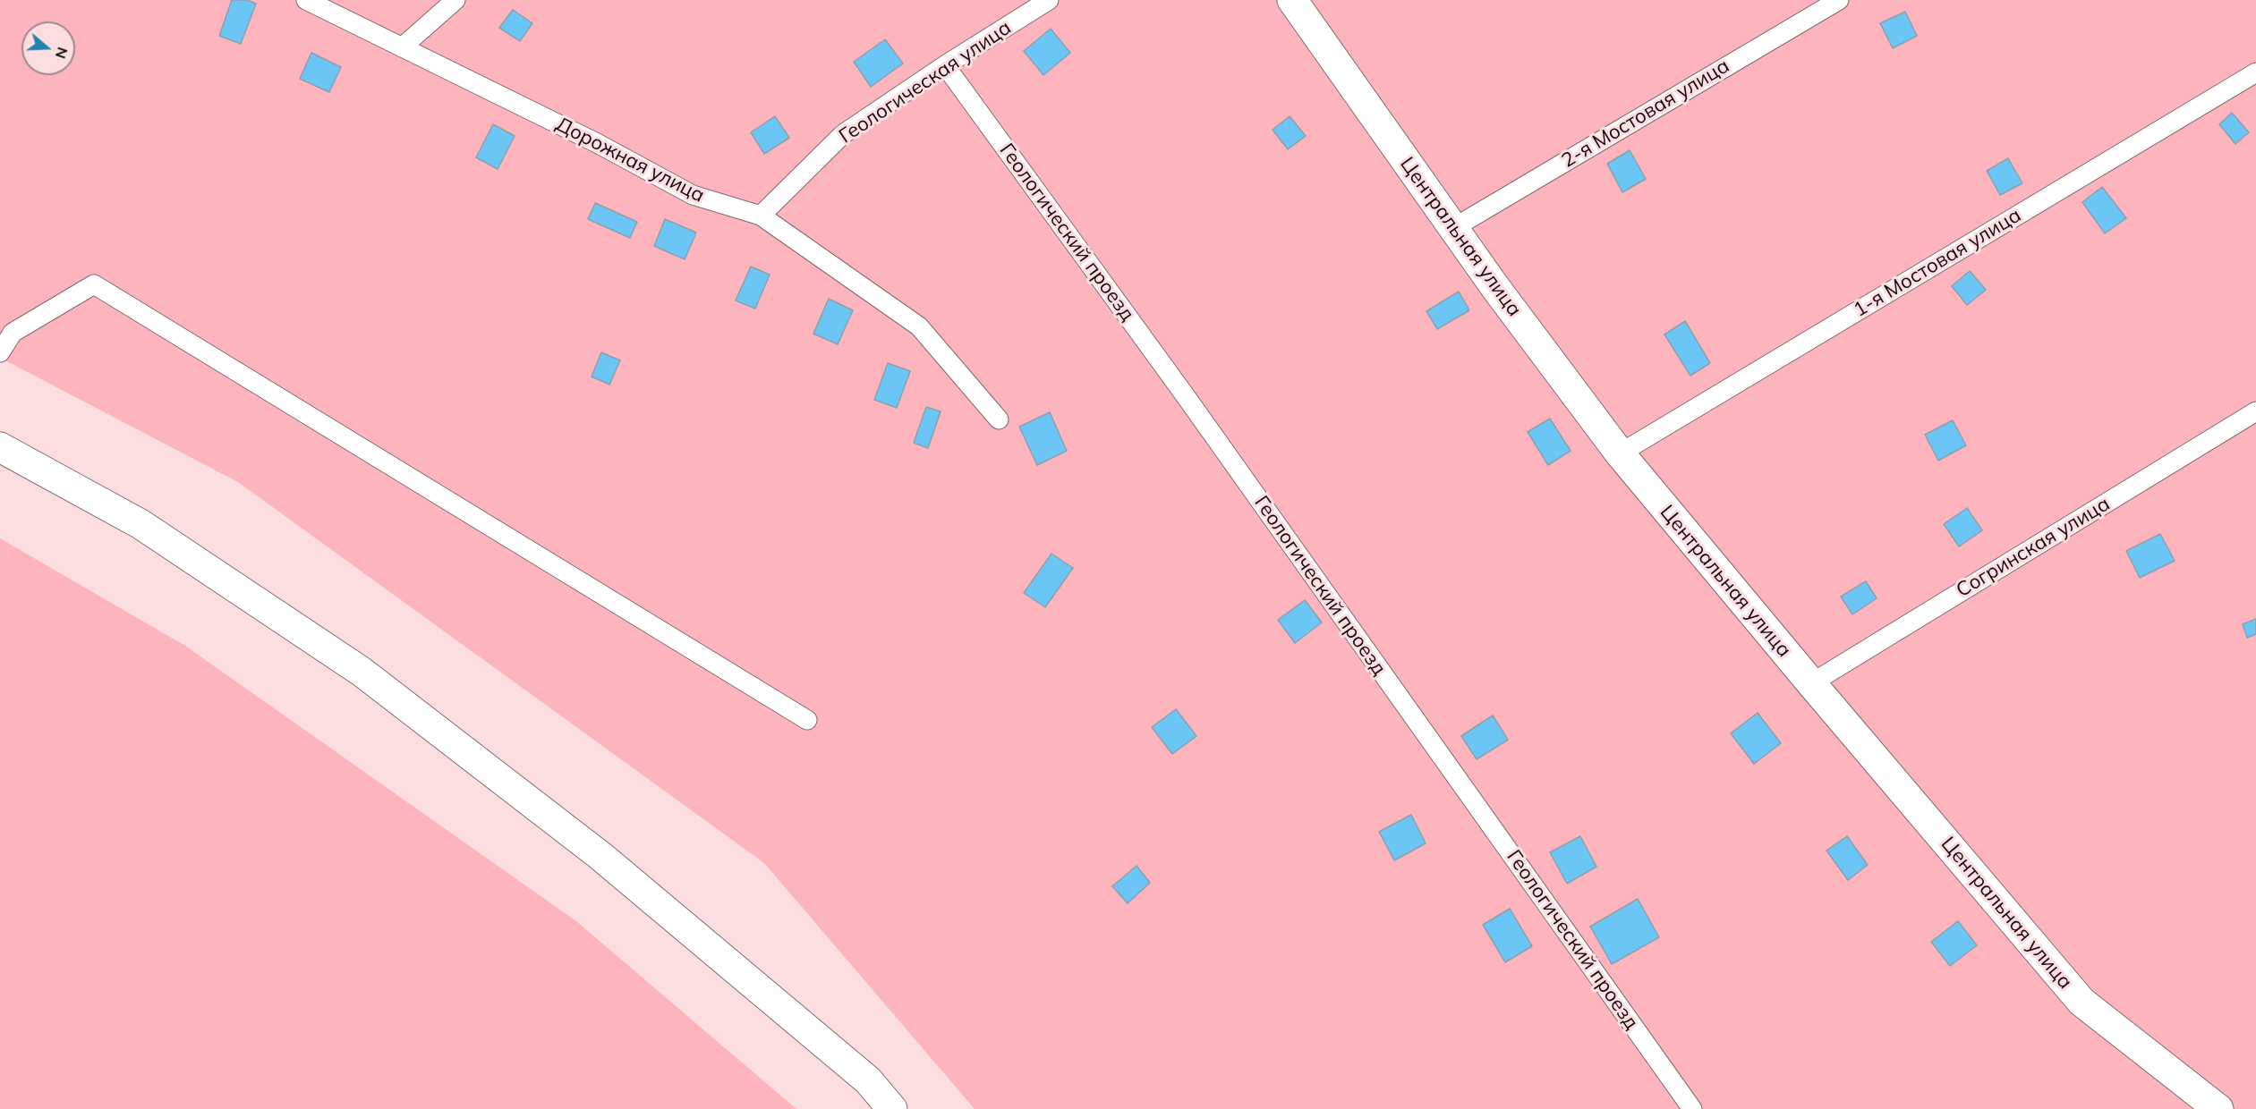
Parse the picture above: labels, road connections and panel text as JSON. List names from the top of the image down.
{
  "streets": {
    "street": ["Центральная улица"],
    "lane": [
      "Геологическая улица",
      "2-я Мостовая улица",
      "Дорожная улица",
      "Геологический проезд",
      "1-я Мостовая улица",
      "Согринская улица"
    ]
  },
  "crossings": [
    ["Геологическая улица", "Дорожная улица"],
    ["Геологическая улица", "Геологический проезд"],
    ["2-я Мостовая улица", "Центральная улица"],
    ["Центральная улица", "1-я Мостовая улица"],
    ["Центральная улица", "Согринская улица"]
  ],
  "north": "right"
}
